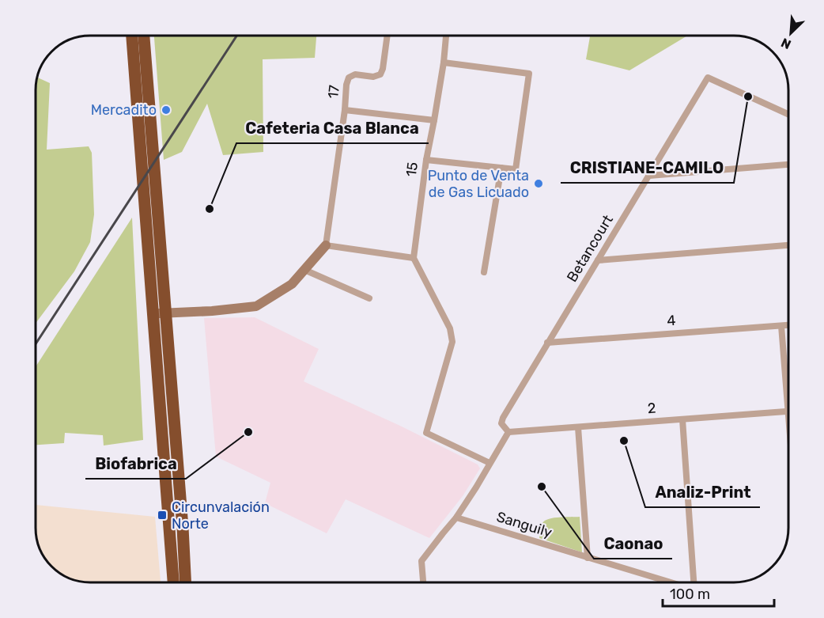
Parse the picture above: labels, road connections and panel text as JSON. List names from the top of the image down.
{
  "streets": {
    "street": [
      "17",
      "15",
      "Betancourt",
      "4",
      "2",
      "Sanguily"
    ]
  },
  "crossings": [
    ["Betancourt", "4"],
    ["Betancourt", "2"]
  ],
  "places": {
    "other": [
      "CRISTIANE-CAMILO",
      "Mercadito",
      "Punto de Venta de Gas Licuado",
      "Cafeteria Casa Blanca",
      "Biofabrica",
      "Analiz-Print",
      "Caonao"
    ],
    "transit": ["Circunvalación Norte"]
  },
  "scale_bar": "100 m",
  "north": "bottom left"
}
